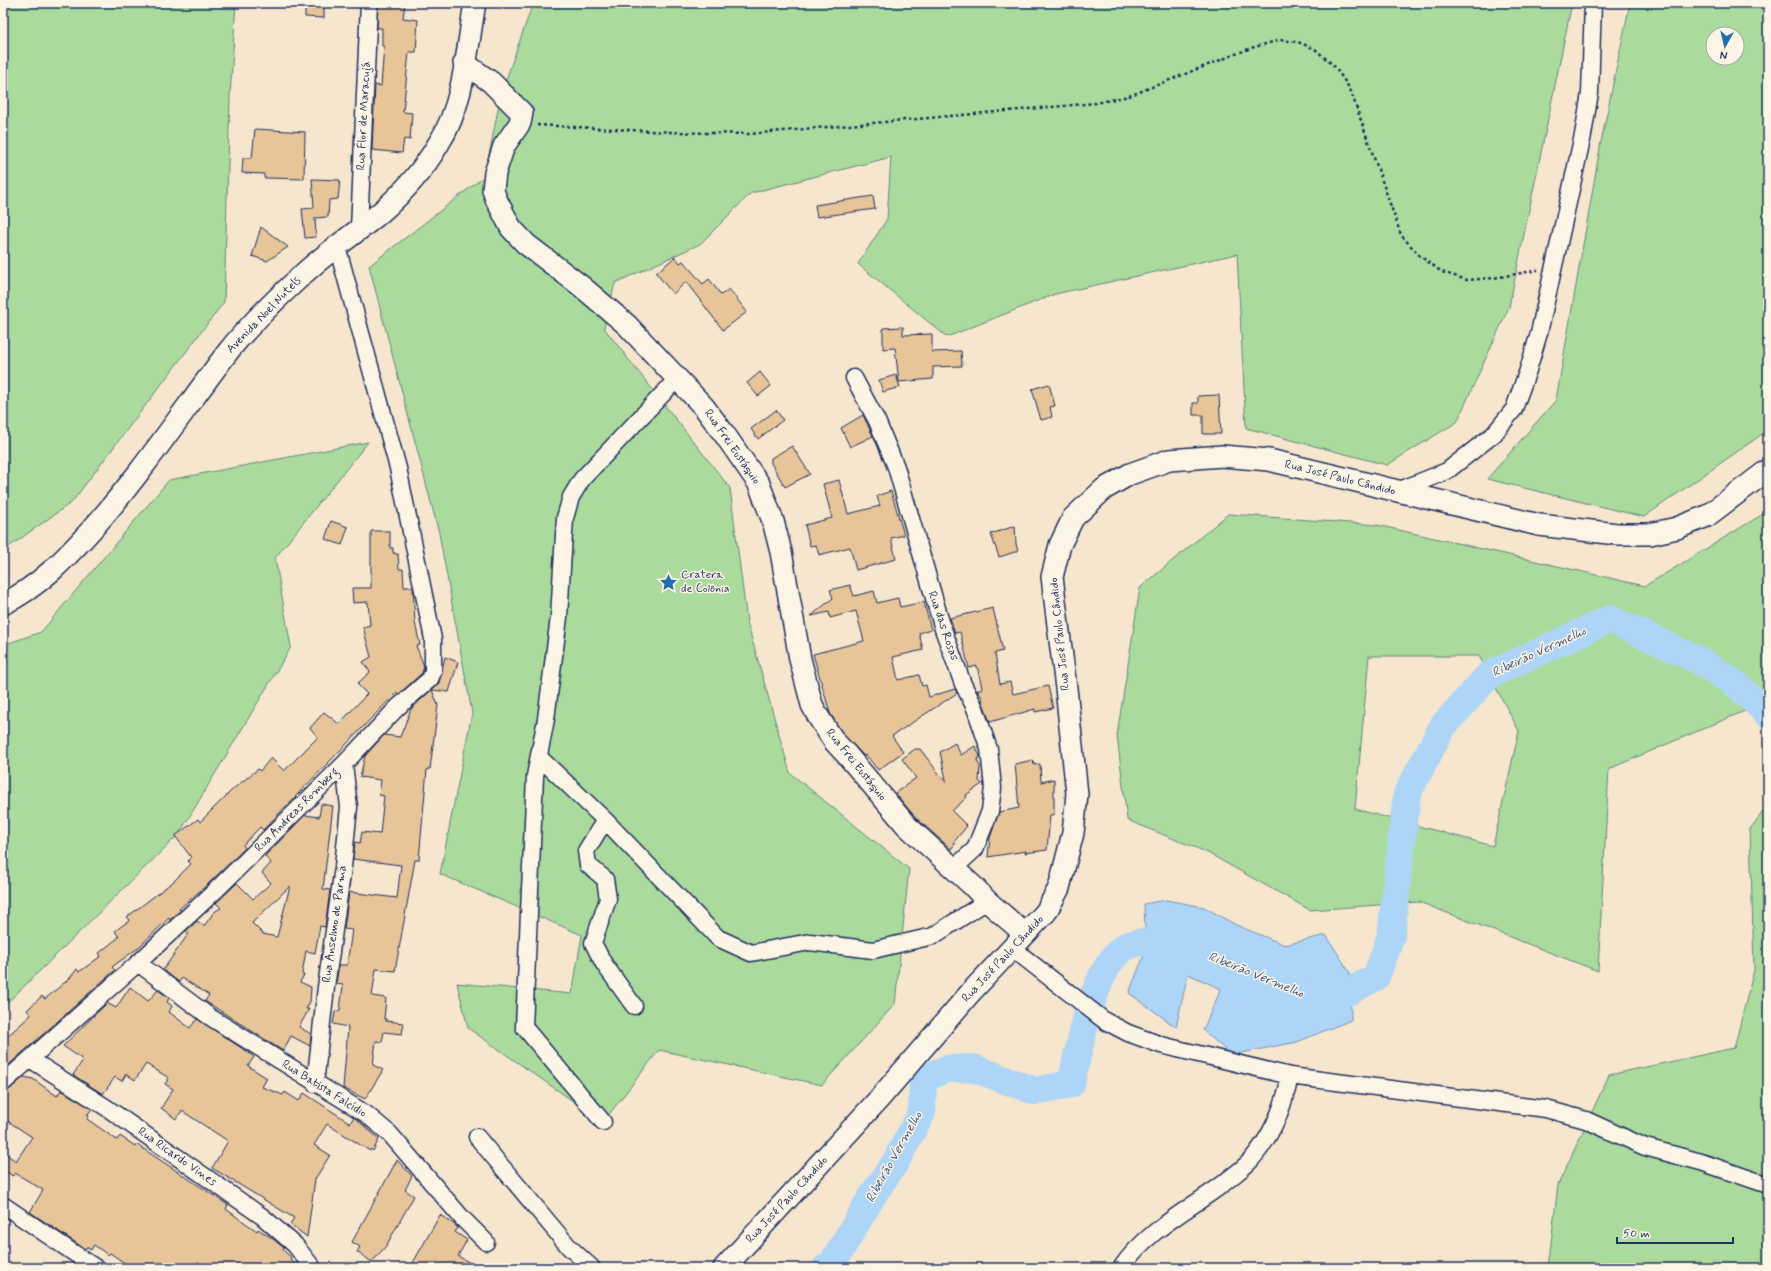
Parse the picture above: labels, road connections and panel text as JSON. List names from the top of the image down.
{
  "streets": {
    "street": [
      "Rua Flor de Maracujá",
      "Avenida Noel Nutels",
      "Rua Frei Eustáquio",
      "Rua José Paulo Cândido",
      "Rua das Rosas",
      "Rua Andreas Romberg",
      "Rua Anselmo de Parma",
      "Rua Batista Falcídio",
      "Rua Ricardo Vines"
    ]
  },
  "crossings": [
    ["Rua Flor de Maracujá", "Avenida Noel Nutels"],
    ["Avenida Noel Nutels", "Rua Andreas Romberg"],
    ["Rua Frei Eustáquio", "Rua José Paulo Cândido"],
    ["Rua Frei Eustáquio", "Rua das Rosas"],
    ["Rua Andreas Romberg", "Rua Anselmo de Parma"],
    ["Rua Andreas Romberg", "Rua Batista Falcídio"],
    ["Rua Andreas Romberg", "Rua Ricardo Vines"],
    ["Rua Anselmo de Parma", "Rua Batista Falcídio"]
  ],
  "water": ["Ribeirão Vermelho"],
  "places": {
    "place": ["Cratera de Colônia"]
  },
  "scale_bar": "50 m",
  "north": "bottom"
}
